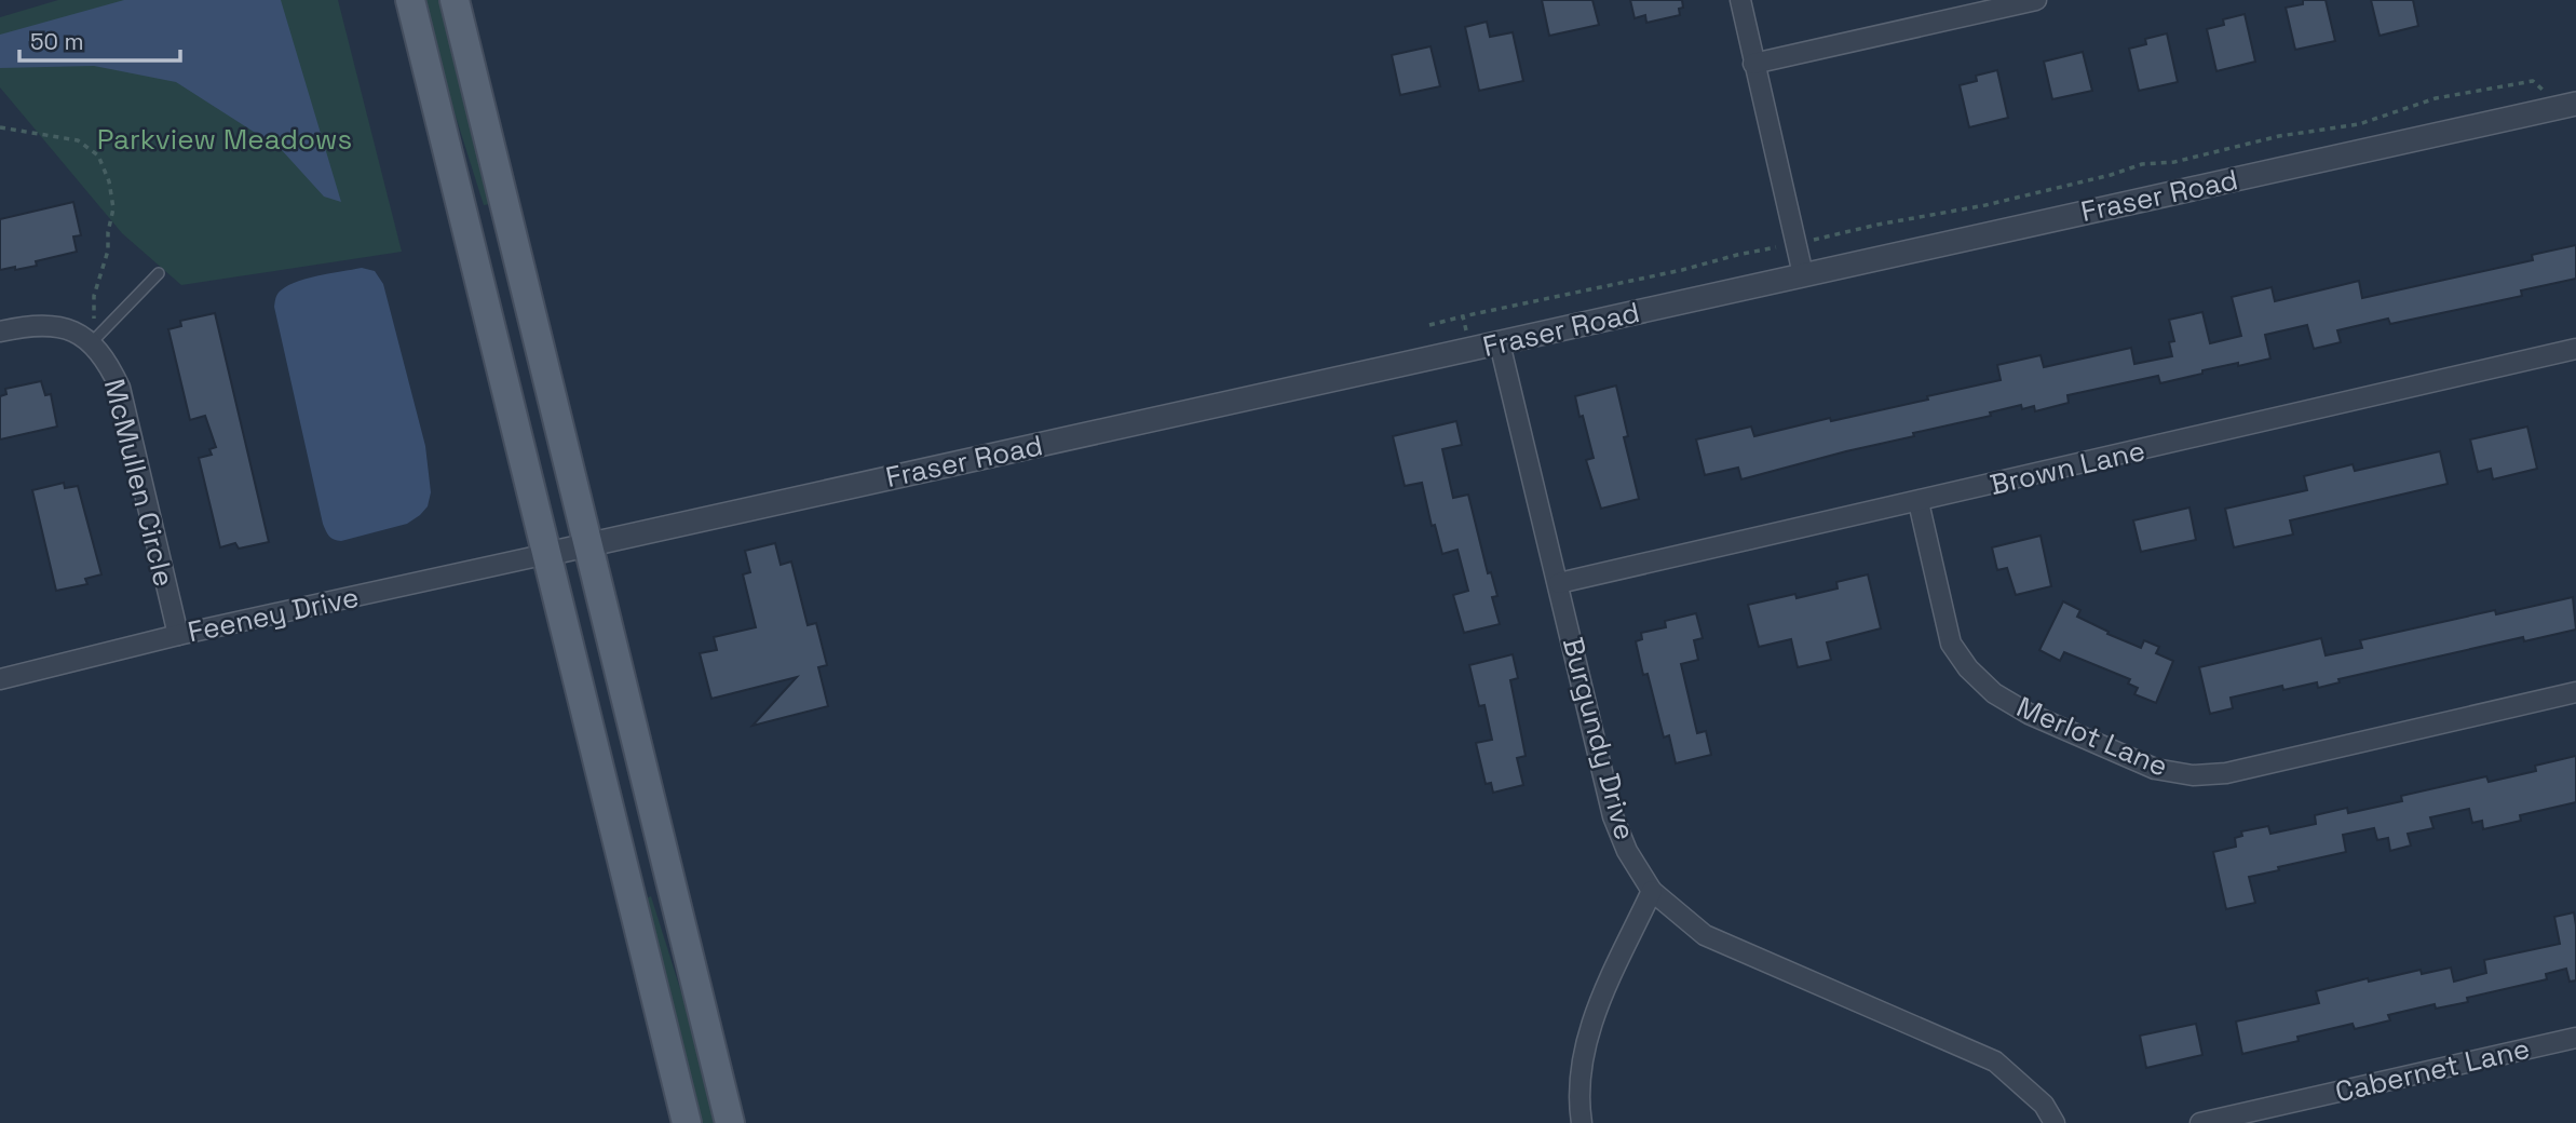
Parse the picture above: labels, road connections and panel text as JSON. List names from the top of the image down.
{
  "streets": {
    "street": [
      "Fraser Road",
      "Brown Lane",
      "McMullen Circle",
      "Feeney Drive",
      "Merlot Lane",
      "Burgundy Drive",
      "Cabernet Lane"
    ]
  },
  "crossings": [
    ["Fraser Road", "Feeney Drive"],
    ["Fraser Road", "Burgundy Drive"],
    ["Brown Lane", "Merlot Lane"],
    ["Brown Lane", "Burgundy Drive"],
    ["McMullen Circle", "Feeney Drive"]
  ],
  "parks": ["Parkview Meadows"],
  "scale_bar": "50 m"
}
